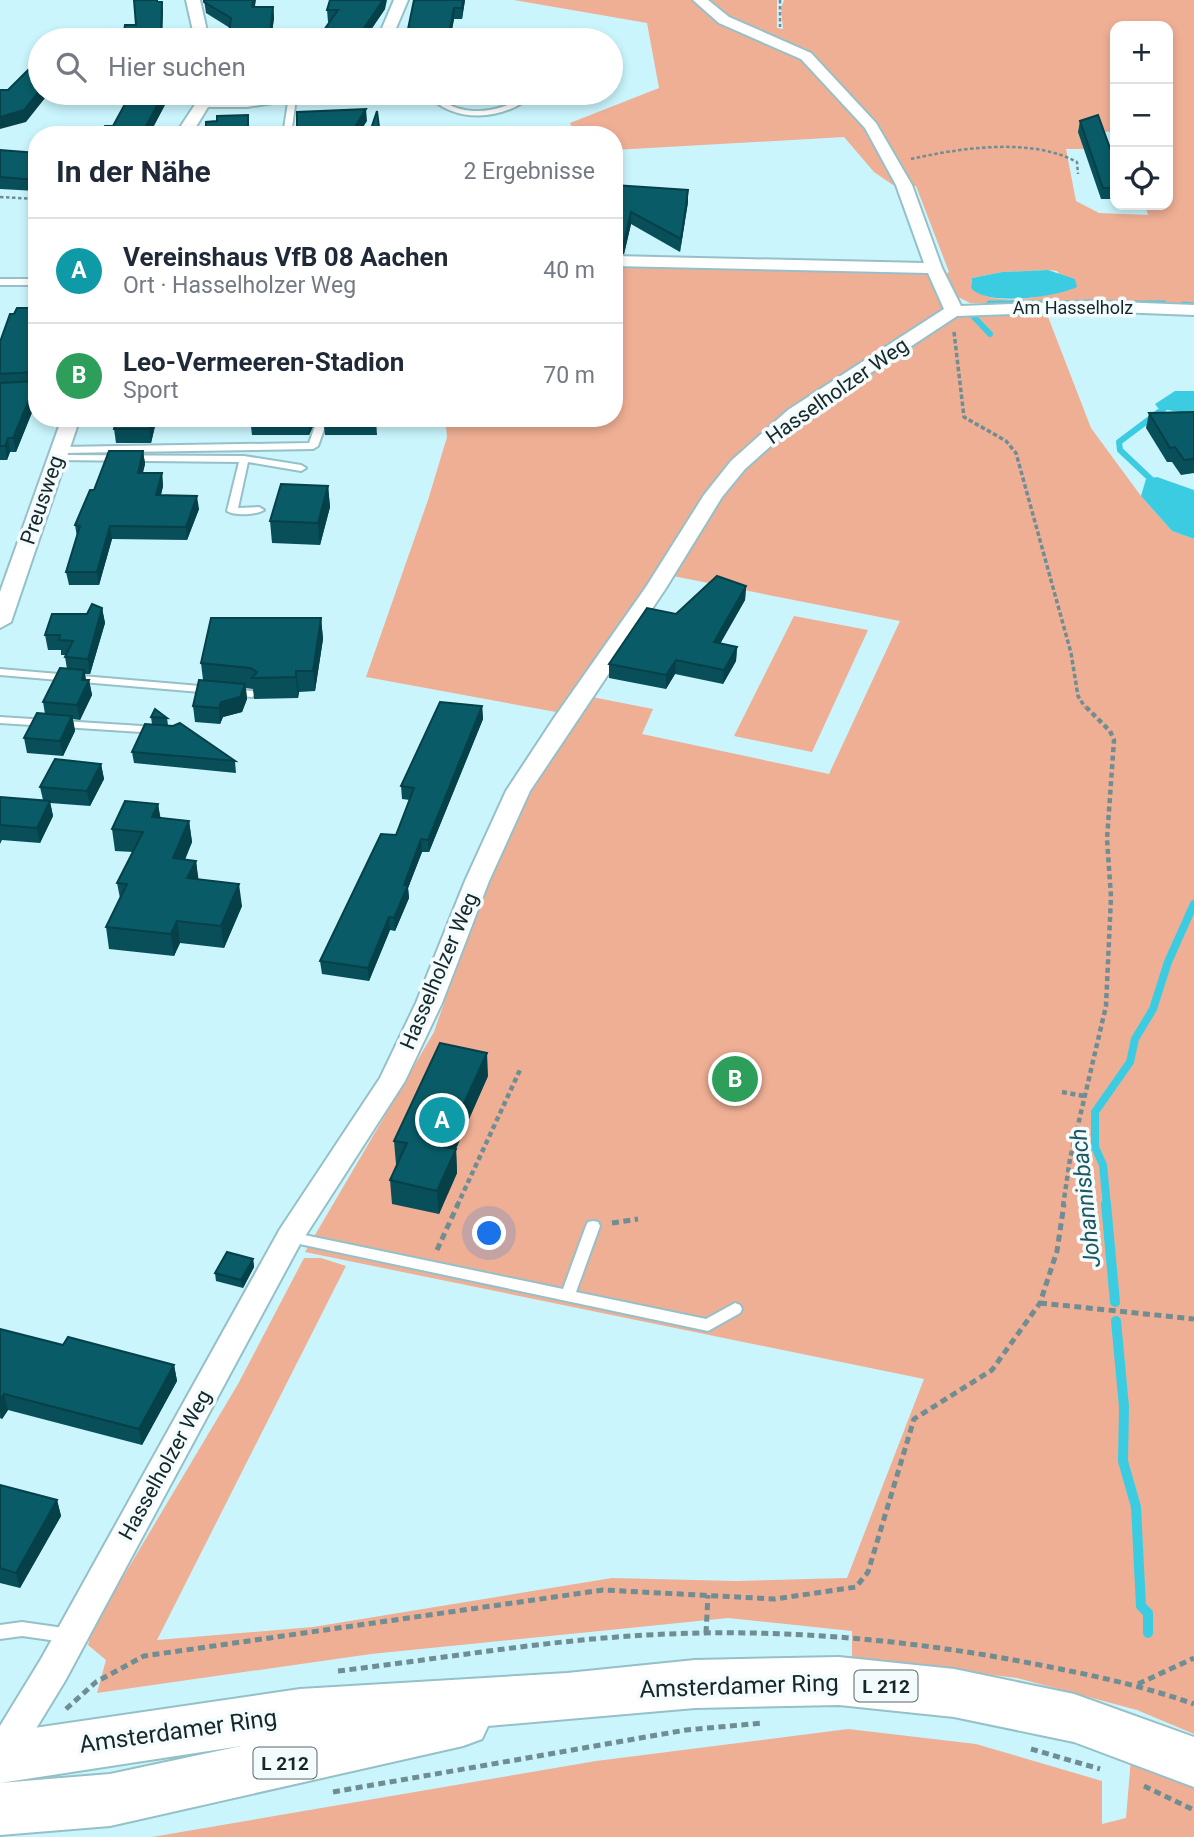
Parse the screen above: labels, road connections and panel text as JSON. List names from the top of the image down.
{
  "streets": {
    "main road": ["Amsterdamer Ring", "L 212"],
    "street": ["Am Hasselholz", "Hasselholzer Weg", "Preusweg"]
  },
  "crossings": [
    ["Am Hasselholz", "Hasselholzer Weg"],
    ["Hasselholzer Weg", "Amsterdamer Ring"]
  ],
  "water": ["Johannisbach"],
  "page": {
    "map_buttons": ["+", "−"],
    "search": "Hier suchen",
    "heading": ["In der Nähe", "2 Ergebnisse"],
    "list": [
      {
        "mark": "A",
        "name": "Vereinshaus VfB 08 Aachen",
        "note": "Ort · Hasselholzer Weg",
        "value": "40 m"
      },
      {
        "mark": "B",
        "name": "Leo-Vermeeren-Stadion",
        "note": "Sport",
        "value": "70 m"
      }
    ],
    "pins": ["B", "A"]
  }
}
